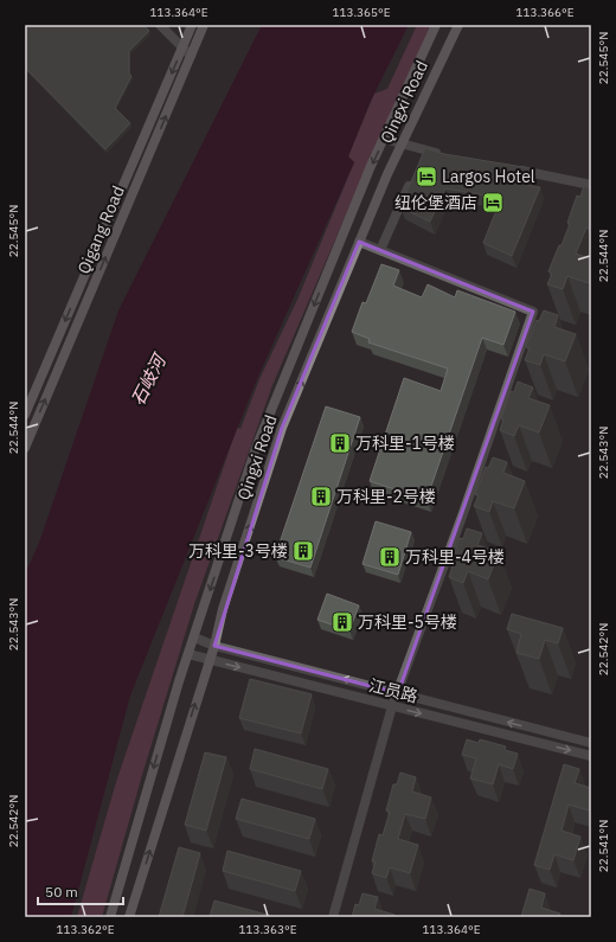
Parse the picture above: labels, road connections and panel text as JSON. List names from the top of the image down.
{
  "streets": {
    "main road": ["Qingxi Road", "Qigang Road"],
    "street": ["江员路"]
  },
  "crossings": [
    ["Qingxi Road", "江员路"]
  ],
  "water": ["石岐河"],
  "places": {
    "hotel": ["Largos Hotel", "纽伦堡酒店"],
    "building": [
      "万科里-1号楼",
      "万科里-2号楼",
      "万科里-3号楼",
      "万科里-4号楼",
      "万科里-5号楼"
    ]
  },
  "scale_bar": "50 m",
  "coordinates": [
    "113.364°E",
    "113.365°E",
    "113.366°E",
    "22.545°N",
    "22.544°N",
    "22.543°N",
    "22.542°N",
    "22.541°N",
    "113.362°E",
    "113.363°E"
  ]
}
